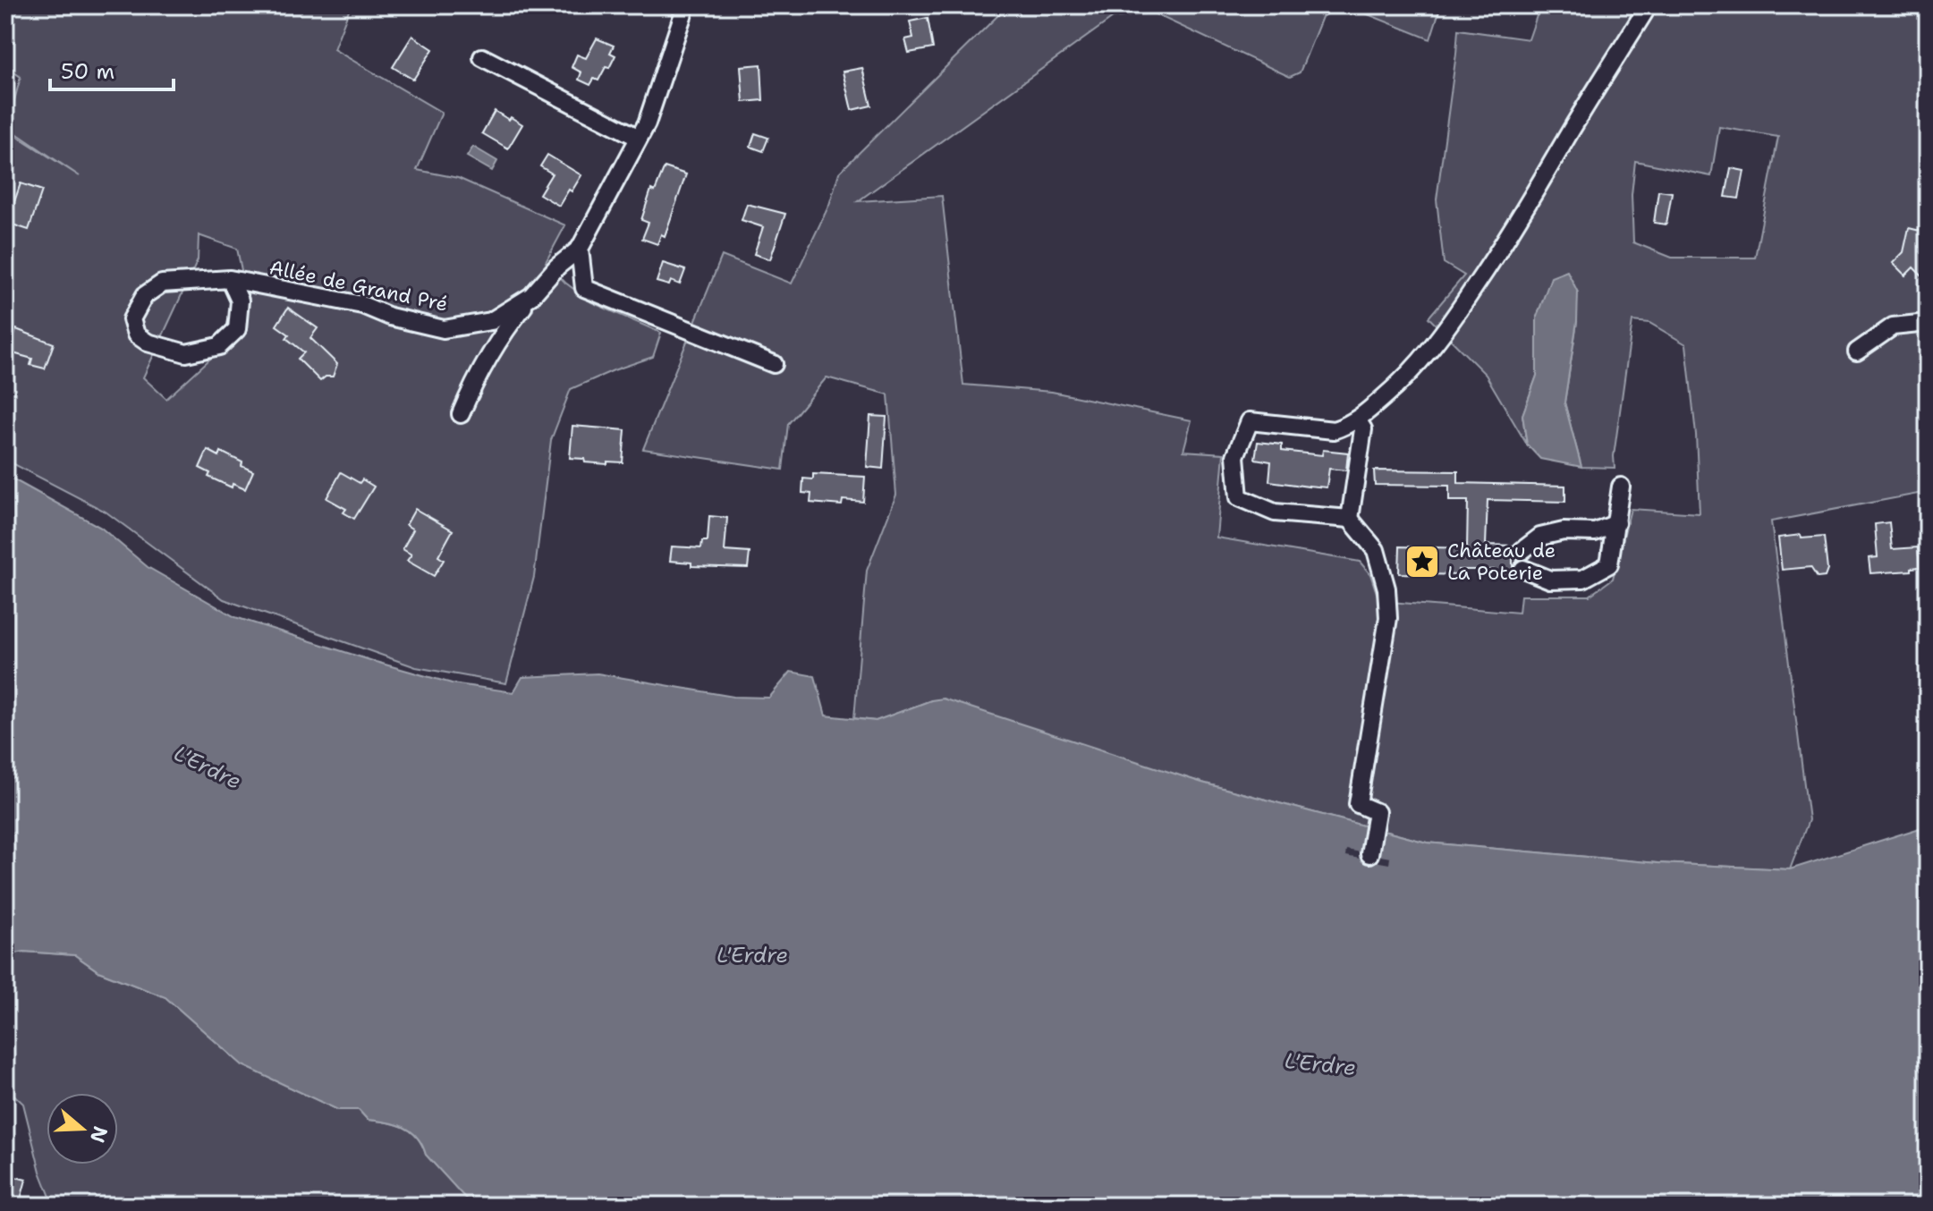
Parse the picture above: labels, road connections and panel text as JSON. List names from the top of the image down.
{
  "streets": {
    "street": ["Allée de Grand Pré"]
  },
  "water": ["L'Erdre"],
  "places": {
    "place": ["Château de La Poterie"]
  },
  "scale_bar": "50 m",
  "north": "right"
}
